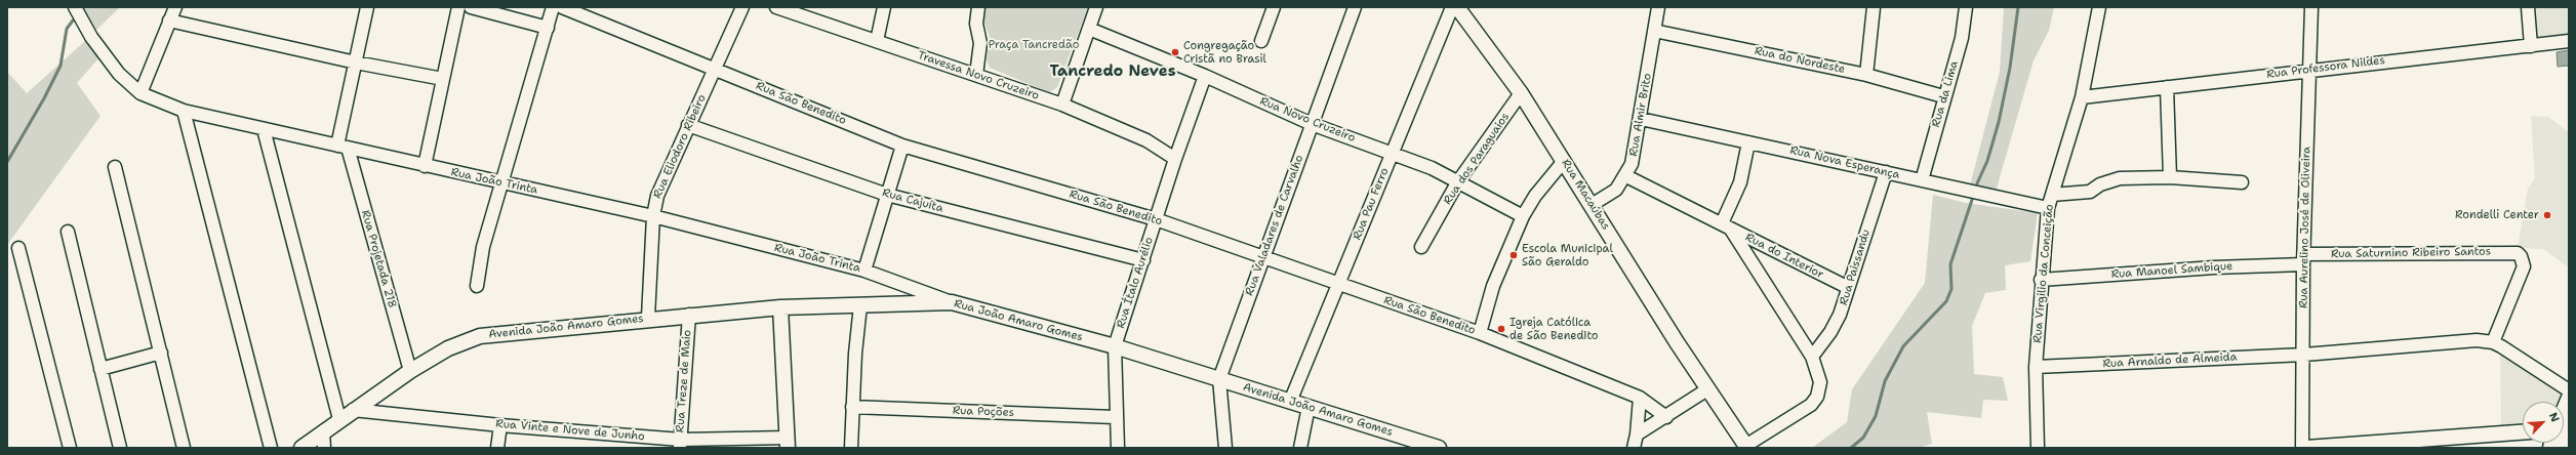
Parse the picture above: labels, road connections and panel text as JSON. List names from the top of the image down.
{
  "streets": {
    "street": [
      "Rua do Nordeste",
      "Rua Professora Nildes",
      "Travessa Novo Cruzeiro",
      "Rua da Lima",
      "Rua São Benedito",
      "Rua Almir Brito",
      "Rua Novo Cruzeiro",
      "Rua Eliodoro Ribeiro",
      "Rua dos Paraguaios",
      "Rua Nova Esperança",
      "Rua João Trinta",
      "Rua Macaúbas",
      "Rua Cajuíta",
      "Rua Pau Ferro",
      "Rua Valadares de Carvalho",
      "Rua Aurelino José de Oliveira",
      "Rua Saturnino Ribeiro Santos",
      "Rua do Interior",
      "Rua Projetada 218",
      "Rua Paissandu",
      "Rua Manoel Sambique",
      "Rua Virgilio da Conceição",
      "Rua Ítalo Aurélio",
      "Rua João Amaro Gomes",
      "Avenida João Amaro Gomes",
      "Rua Arnaldo de Almeida",
      "Rua Treze de Maio",
      "Rua Poções",
      "Rua Vinte e Nove de Junho"
    ]
  },
  "crossings": [
    ["Rua do Nordeste", "Rua da Lima"],
    ["Rua do Nordeste", "Rua Almir Brito"],
    ["Rua Professora Nildes", "Rua Aurelino José de Oliveira"],
    ["Rua Professora Nildes", "Rua Virgilio da Conceição"],
    ["Travessa Novo Cruzeiro", "Rua Ítalo Aurélio"],
    ["Rua da Lima", "Rua Nova Esperança"],
    ["Rua São Benedito", "Rua Eliodoro Ribeiro"],
    ["Rua São Benedito", "Rua Pau Ferro"],
    ["Rua São Benedito", "Rua Valadares de Carvalho"],
    ["Rua São Benedito", "Rua Ítalo Aurélio"],
    ["Rua Almir Brito", "Rua Nova Esperança"],
    ["Rua Almir Brito", "Rua Macaúbas"],
    ["Rua Almir Brito", "Rua do Interior"],
    ["Rua Novo Cruzeiro", "Rua dos Paraguaios"],
    ["Rua Novo Cruzeiro", "Rua Pau Ferro"],
    ["Rua Novo Cruzeiro", "Rua Valadares de Carvalho"],
    ["Rua Novo Cruzeiro", "Rua Ítalo Aurélio"],
    ["Rua Eliodoro Ribeiro", "Rua João Trinta"],
    ["Rua Eliodoro Ribeiro", "Rua Cajuíta"],
    ["Rua Eliodoro Ribeiro", "Avenida João Amaro Gomes"],
    ["Rua dos Paraguaios", "Rua Macaúbas"],
    ["Rua Nova Esperança", "Rua Paissandu"],
    ["Rua Nova Esperança", "Rua Virgilio da Conceição"],
    ["Rua João Trinta", "Rua Projetada 218"],
    ["Rua João Trinta", "Rua João Amaro Gomes"],
    ["Rua Cajuíta", "Rua Ítalo Aurélio"],
    ["Rua Pau Ferro", "Avenida João Amaro Gomes"],
    ["Rua Valadares de Carvalho", "Rua João Amaro Gomes"],
    ["Rua Valadares de Carvalho", "Avenida João Amaro Gomes"],
    ["Rua Aurelino José de Oliveira", "Rua Saturnino Ribeiro Santos"],
    ["Rua Aurelino José de Oliveira", "Rua Manoel Sambique"],
    ["Rua Aurelino José de Oliveira", "Rua Arnaldo de Almeida"],
    ["Rua Saturnino Ribeiro Santos", "Rua Manoel Sambique"],
    ["Rua Saturnino Ribeiro Santos", "Rua Arnaldo de Almeida"],
    ["Rua do Interior", "Rua Paissandu"],
    ["Rua Projetada 218", "Avenida João Amaro Gomes"],
    ["Rua Manoel Sambique", "Rua Virgilio da Conceição"],
    ["Rua Virgilio da Conceição", "Rua Arnaldo de Almeida"],
    ["Rua Ítalo Aurélio", "Rua João Amaro Gomes"],
    ["Rua Ítalo Aurélio", "Rua Poções"],
    ["Rua João Amaro Gomes", "Avenida João Amaro Gomes"],
    ["Rua João Amaro Gomes", "Rua Treze de Maio"],
    ["Avenida João Amaro Gomes", "Rua Treze de Maio"],
    ["Avenida João Amaro Gomes", "Rua Vinte e Nove de Junho"],
    ["Rua Treze de Maio", "Rua Vinte e Nove de Junho"]
  ],
  "districts": ["Tancredo Neves"],
  "parks": ["Praça Tancredão"],
  "places": [
    "Congregação Cristã no Brasil",
    "Rondelli Center",
    "Escola Municipal São Geraldo",
    "Igreja Católica de São Benedito"
  ],
  "north": "top right"
}
